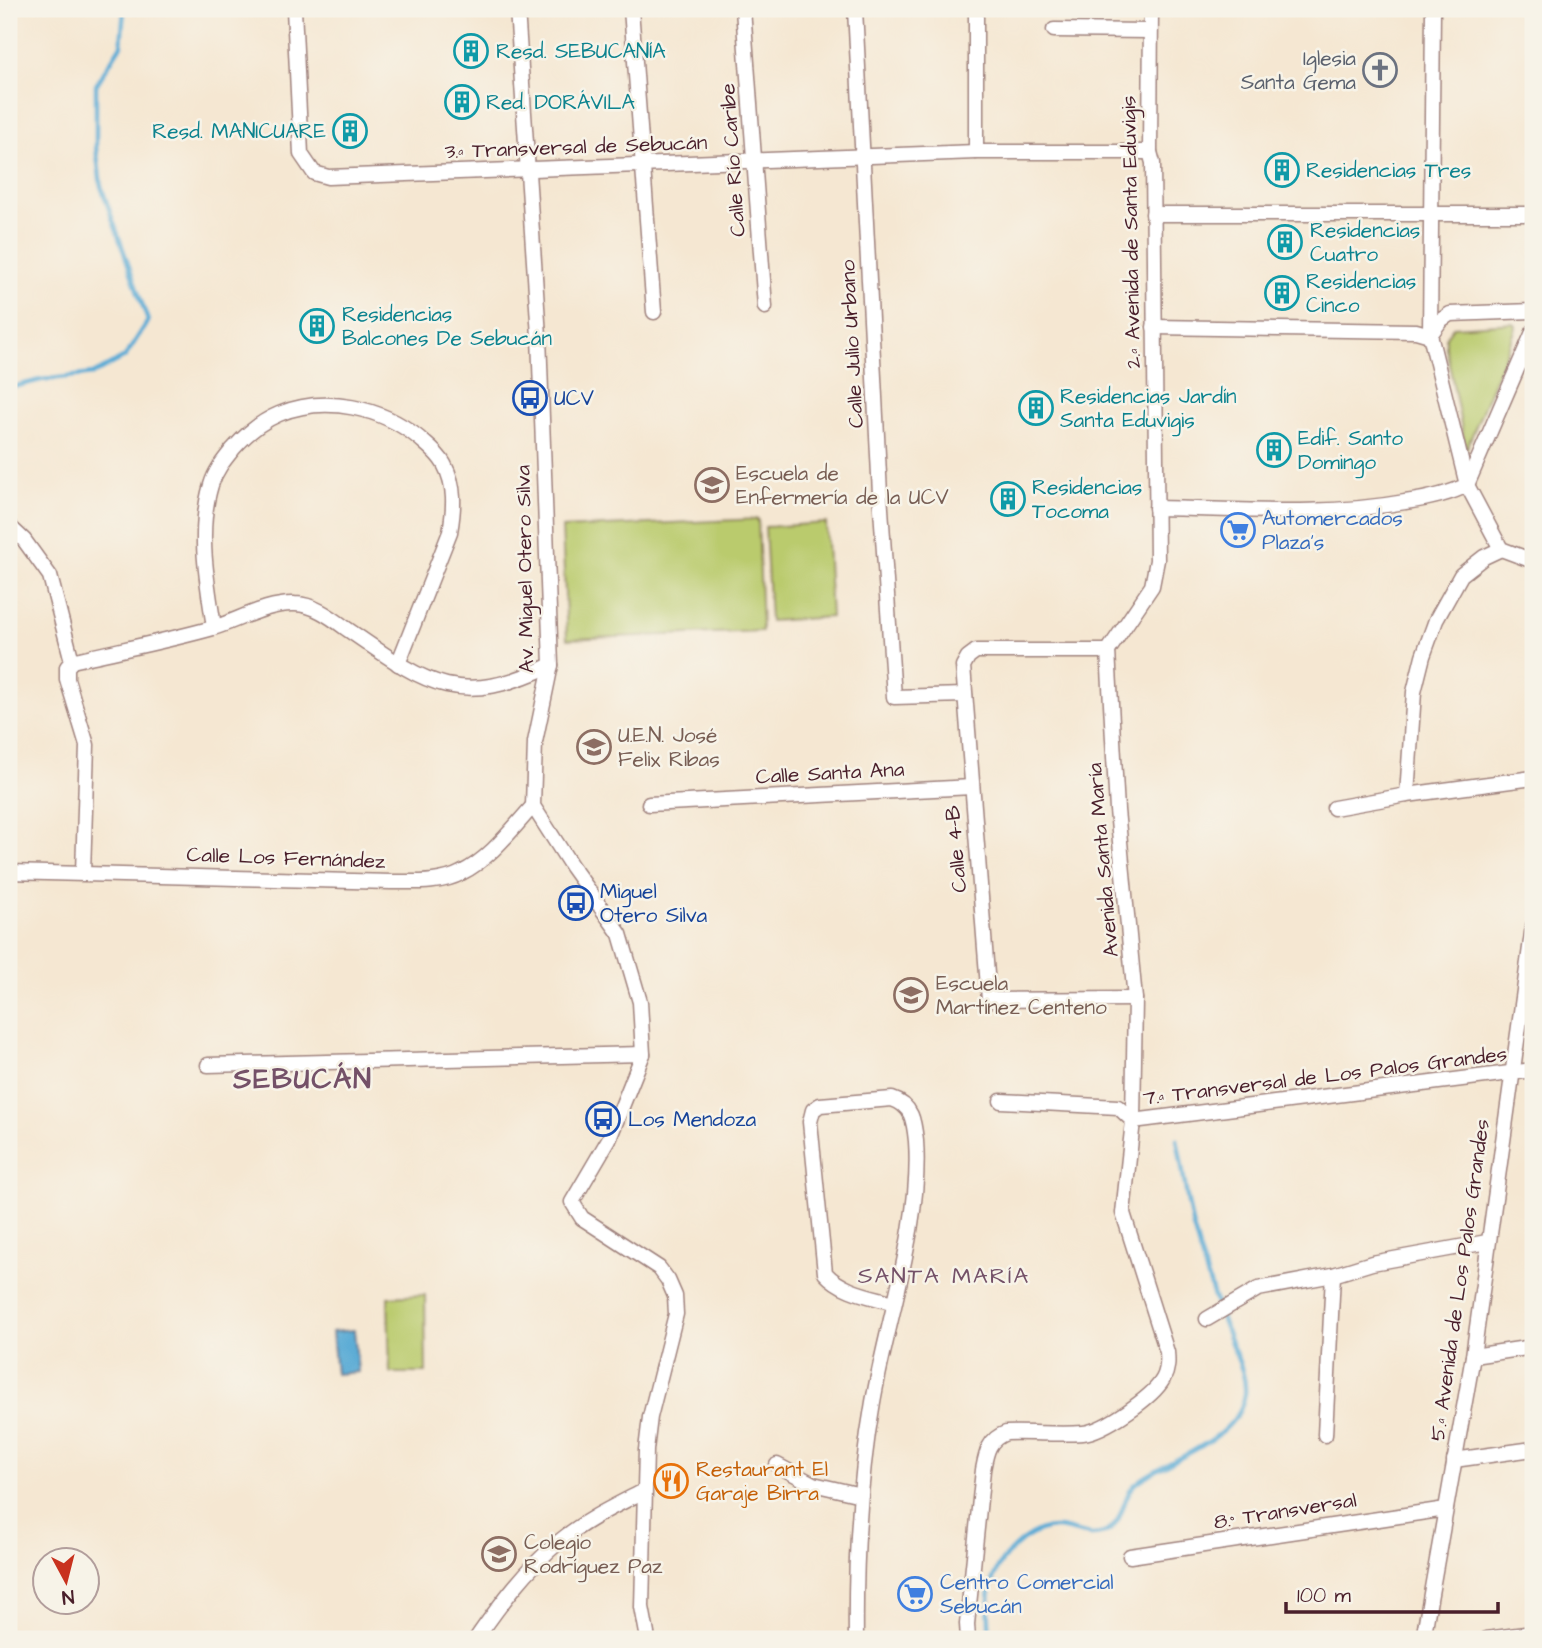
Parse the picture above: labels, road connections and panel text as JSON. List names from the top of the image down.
{
  "streets": {
    "street": [
      "3.ª Transversal de Sebucán",
      "Calle Río Caribe",
      "2.ª Avenida de Santa Eduvigis",
      "Calle Julio Urbano",
      "Av. Miguel Otero Silva",
      "Calle Santa Ana",
      "Calle 4-B",
      "Calle Los Fernández",
      "Avenida Santa María",
      "7.ª Transversal de Los Palos Grandes",
      "5.ª Avenida de Los Palos Grandes",
      "8.° Transversal"
    ]
  },
  "crossings": [
    ["3.ª Transversal de Sebucán", "Calle Río Caribe"],
    ["3.ª Transversal de Sebucán", "2.ª Avenida de Santa Eduvigis"],
    ["3.ª Transversal de Sebucán", "Calle Julio Urbano"],
    ["3.ª Transversal de Sebucán", "Av. Miguel Otero Silva"],
    ["2.ª Avenida de Santa Eduvigis", "Avenida Santa María"],
    ["Calle Julio Urbano", "Calle 4-B"],
    ["Av. Miguel Otero Silva", "Calle Los Fernández"],
    ["Calle Santa Ana", "Calle 4-B"],
    ["Calle 4-B", "Avenida Santa María"],
    ["Avenida Santa María", "7.ª Transversal de Los Palos Grandes"],
    ["7.ª Transversal de Los Palos Grandes", "5.ª Avenida de Los Palos Grandes"],
    ["5.ª Avenida de Los Palos Grandes", "8.° Transversal"]
  ],
  "districts": ["SEBUCÁN", "SANTA MARÍA"],
  "places": {
    "building": [
      "Resd. SEBUCANÍA",
      "Red. DORÁVILA",
      "Resd. MANICUARE",
      "Residencias Tres",
      "Residencias Cuatro",
      "Residencias Cinco",
      "Residencias Balcones De Sebucán",
      "Residencias Jardín Santa Eduvigis",
      "Edif. Santo Domingo",
      "Residencias Tocoma"
    ],
    "church": ["Iglesia Santa Gema"],
    "bus stop": ["UCV", "Miguel Otero Silva", "Los Mendoza"],
    "school or university": [
      "Escuela de Enfermería de la UCV",
      "U.E.N. José Felix Ribas",
      "Escuela Martínez Centeno",
      "Colegio Rodríguez Paz"
    ],
    "supermarket": ["Automercados Plaza's", "Centro Comercial Sebucán"],
    "restaurant": ["Restaurant El Garaje Birra"]
  },
  "scale_bar": "100 m",
  "north": "bottom"
}
